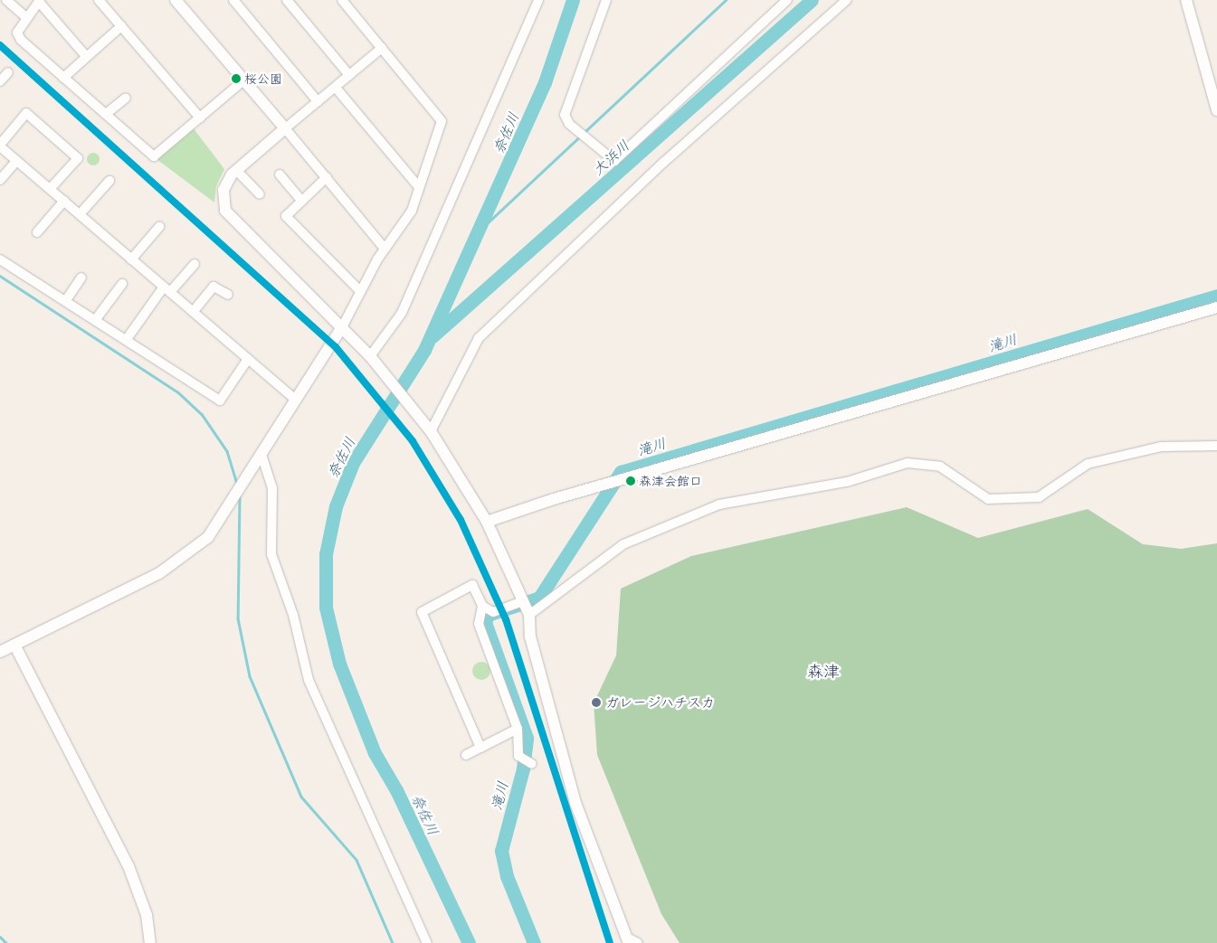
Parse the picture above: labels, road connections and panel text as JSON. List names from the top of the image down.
{
  "districts": ["森津"],
  "water": ["奈佐川", "大浜川", "滝川"],
  "places": ["桜公園", "森津会館口", "ガレージハチスカ"]
}
